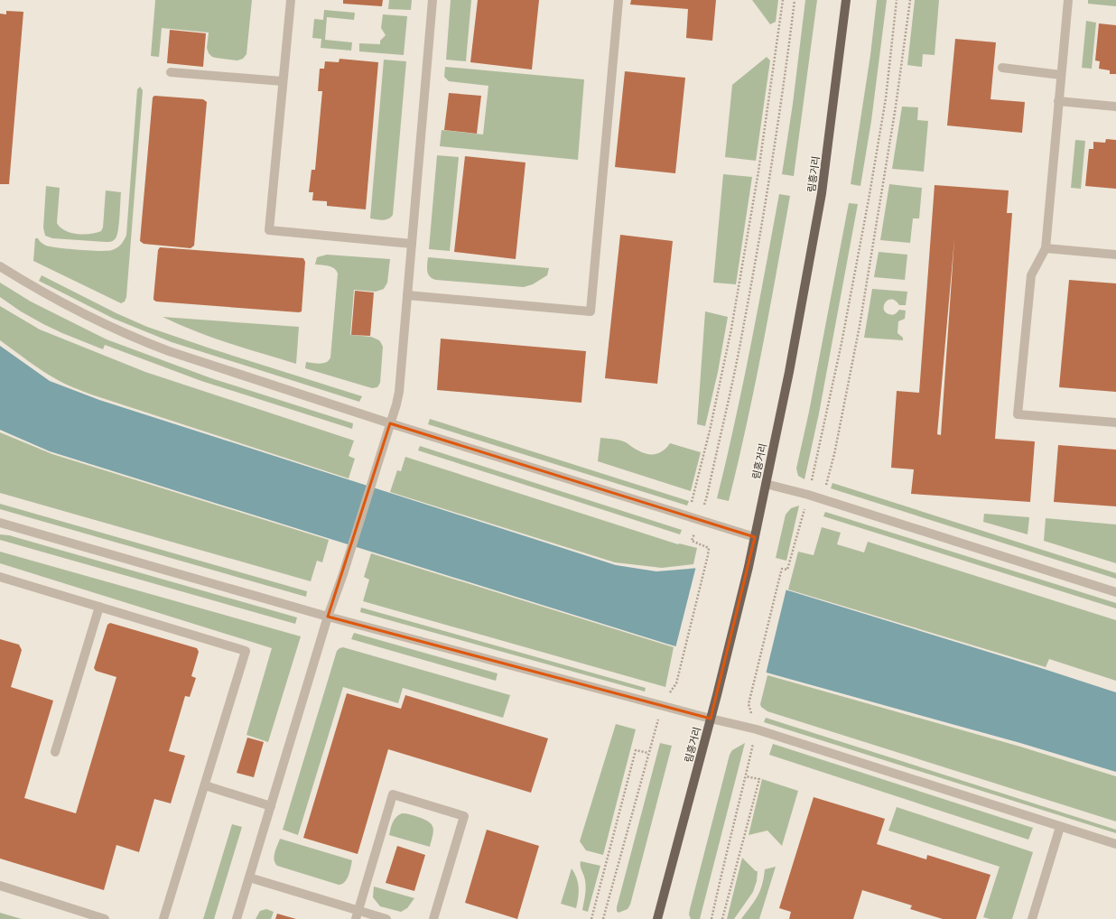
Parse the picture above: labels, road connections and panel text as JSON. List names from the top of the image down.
{
  "streets": {
    "main road": ["림흥거리"]
  }
}
